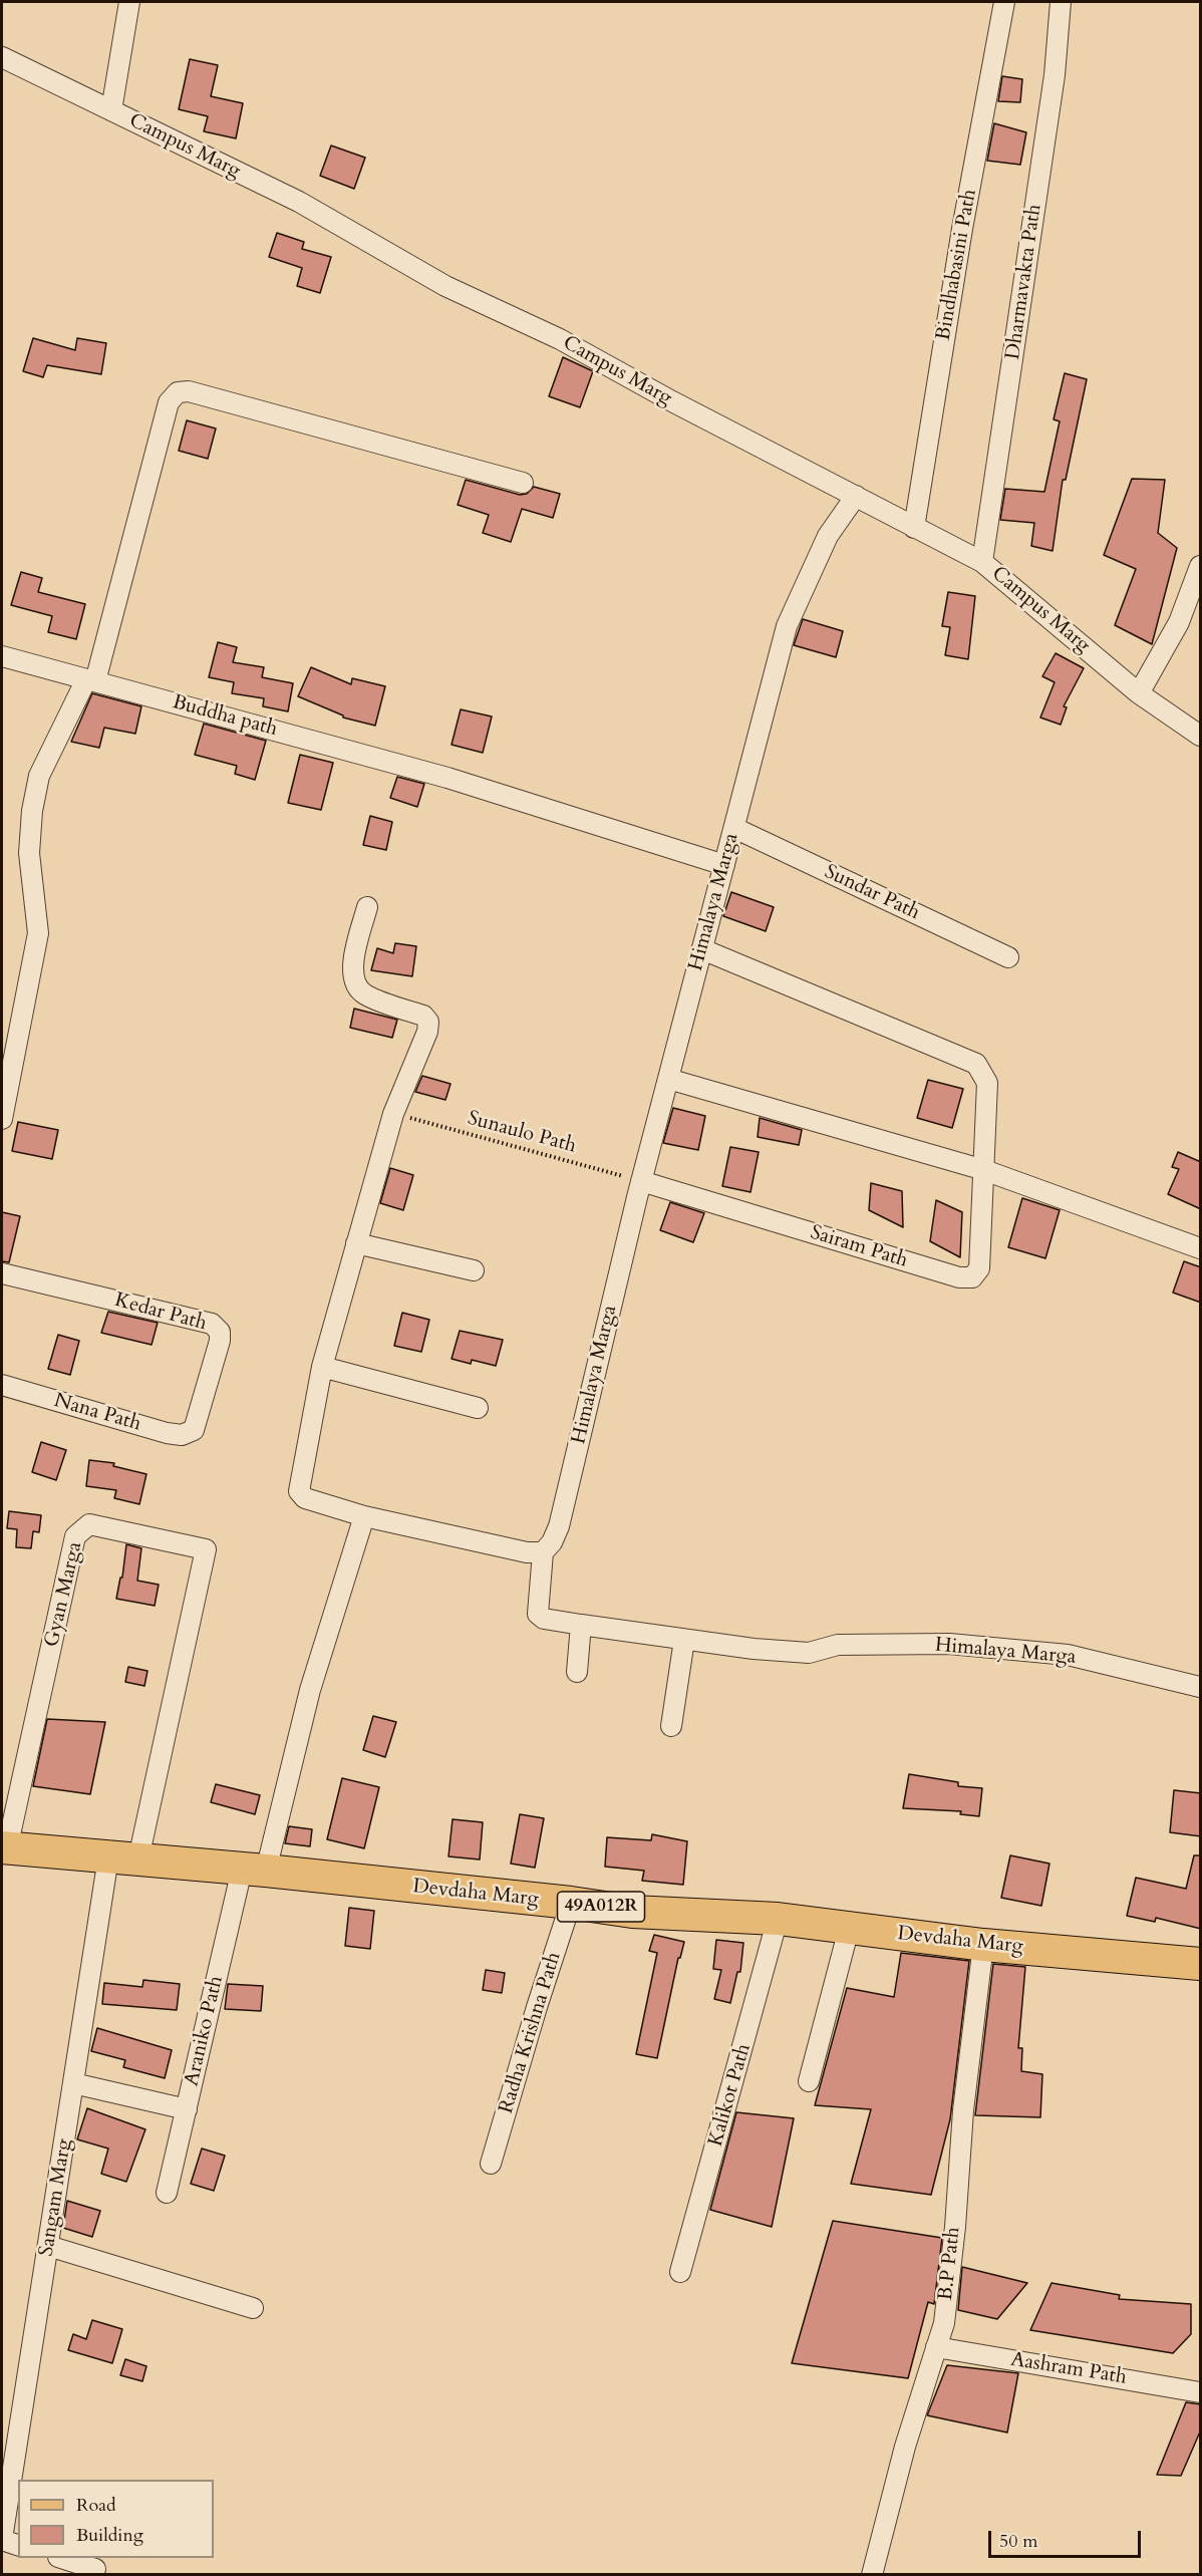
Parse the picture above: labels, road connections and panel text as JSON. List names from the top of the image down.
{
  "streets": {
    "main road": ["Devdaha Marg", "49A012R"],
    "street": [
      "Campus Marg",
      "Bindhabasini Path",
      "Dharmavakta Path",
      "Buddha path",
      "Sundar Path",
      "Himalaya Marga",
      "Sairam Path",
      "Kedar Path",
      "Nana Path",
      "Gyan Marga",
      "Araniko Path",
      "Radha Krishna Path",
      "Kalikot Path",
      "Sangam Marg",
      "B.P Path",
      "Aashram Path"
    ],
    "path": ["Sunaulo Path"]
  },
  "crossings": [
    ["Campus Marg", "Bindhabasini Path"],
    ["Campus Marg", "Dharmavakta Path"],
    ["Campus Marg", "Himalaya Marga"],
    ["Buddha path", "Himalaya Marga"],
    ["Sundar Path", "Himalaya Marga"],
    ["Himalaya Marga", "Sunaulo Path"],
    ["Himalaya Marga", "Sairam Path"],
    ["Sunaulo Path", "Sairam Path"],
    ["Kedar Path", "Nana Path"],
    ["Gyan Marga", "Devdaha Marg"],
    ["Gyan Marga", "Sangam Marg"],
    ["Devdaha Marg", "Araniko Path"],
    ["Devdaha Marg", "Radha Krishna Path"],
    ["Devdaha Marg", "Kalikot Path"],
    ["Devdaha Marg", "Sangam Marg"],
    ["Devdaha Marg", "B.P Path"],
    ["B.P Path", "Aashram Path"]
  ],
  "legend": ["Road", "Building"],
  "scale_bar": "50 m"
}
